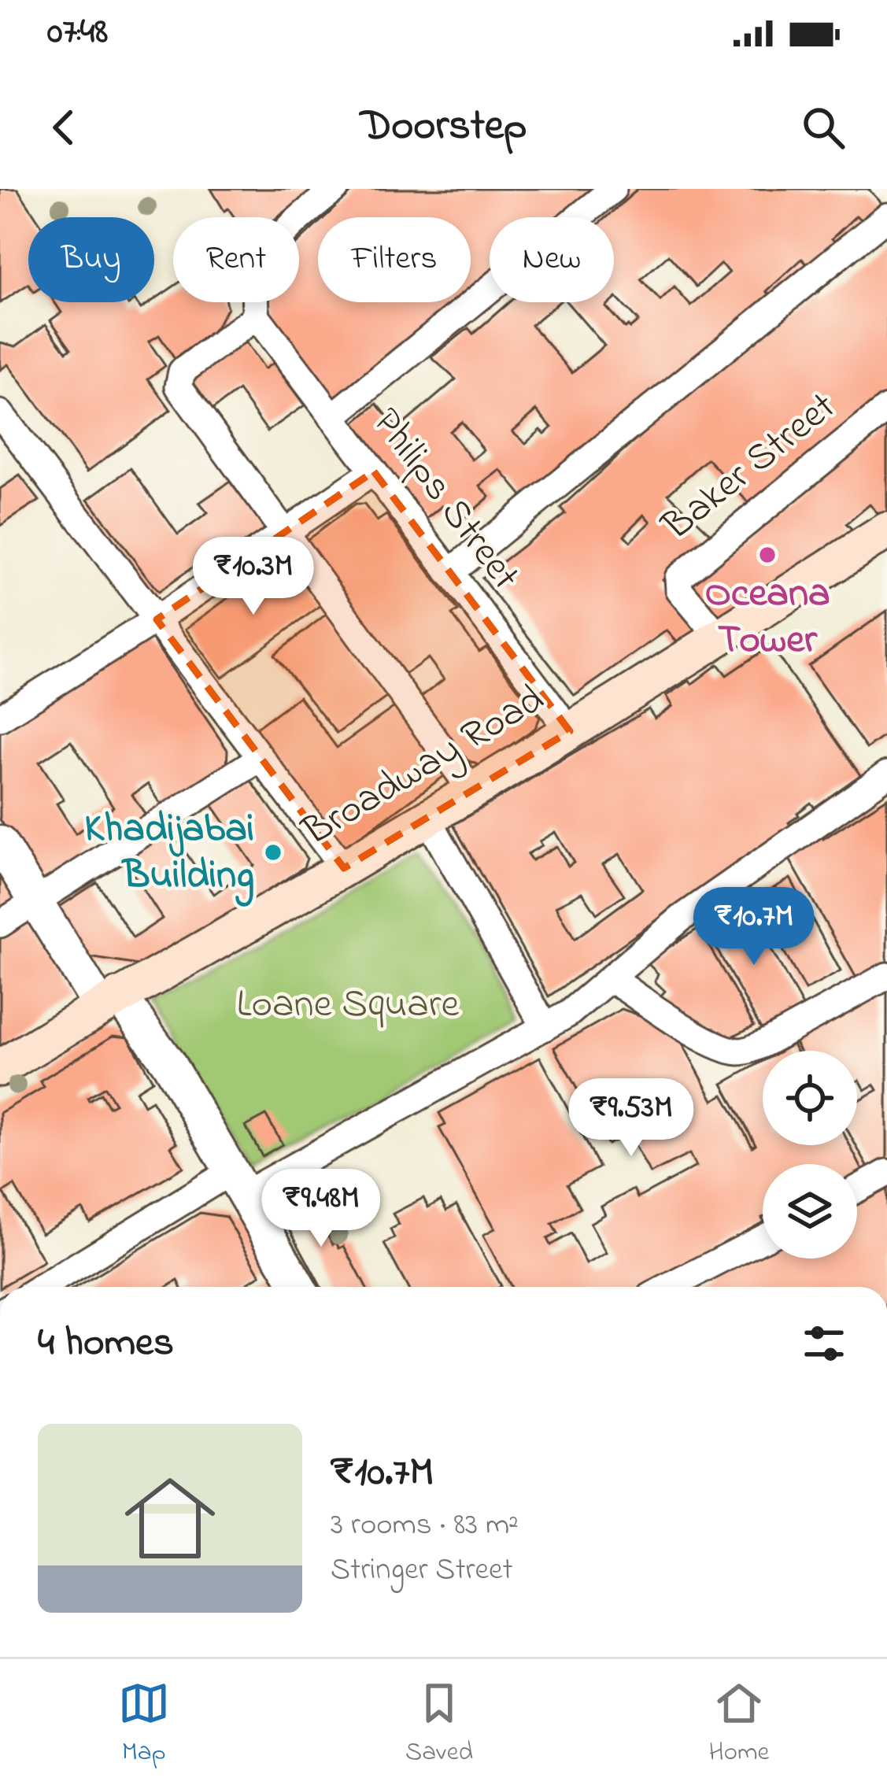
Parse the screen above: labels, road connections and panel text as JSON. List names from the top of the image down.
{
  "streets": {
    "main road": ["Broadway Road"],
    "street": ["Baker Street", "Philips Street"]
  },
  "crossings": [
    ["Baker Street", "Broadway Road"],
    ["Philips Street", "Broadway Road"]
  ],
  "parks": ["Loane Square"],
  "places": ["Oceana Tower", "Khadijabai Building"],
  "page": {
    "status": "07:48",
    "header": "Doorstep",
    "chip": [
      "Buy",
      "Rent",
      "Filters",
      "New"
    ],
    "price": [
      "₹10.3M",
      "₹10.7M",
      "₹9.53M",
      "₹9.48M"
    ],
    "heading": "4 homes",
    "list": [
      {
        "name": "₹10.7M",
        "note": "3 rooms · 83 m² · Stringer Street"
      }
    ],
    "tabs": ["Map", "Saved", "Home"]
  }
}
